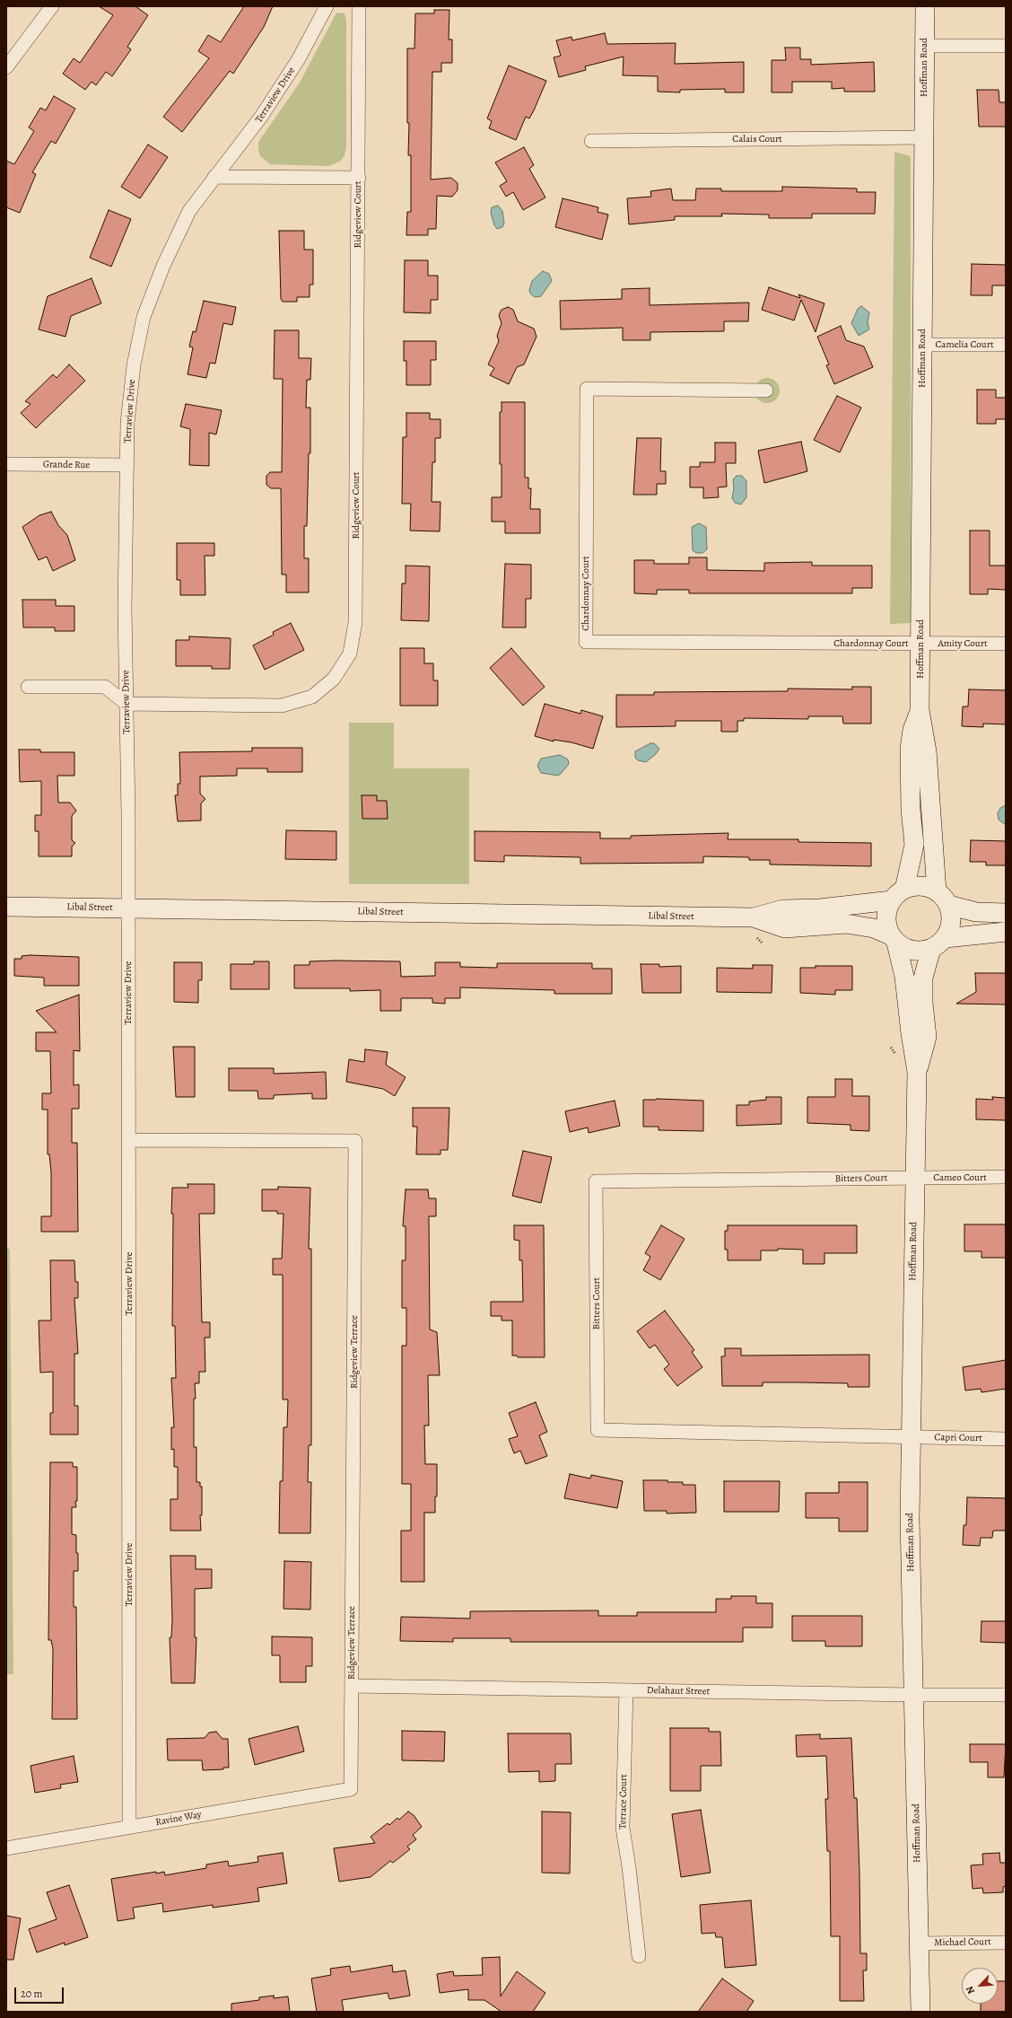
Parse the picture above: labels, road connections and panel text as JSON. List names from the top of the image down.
{
  "streets": {
    "street": [
      "Hoffman Road",
      "Terraview Drive",
      "Calais Court",
      "Ridgeview Court",
      "Camelia Court",
      "Grande Rue",
      "Chardonnay Court",
      "Amity Court",
      "Libal Street",
      "Cameo Court",
      "Bitters Court",
      "Ridgeview Terrace",
      "Capri Court",
      "Delahaut Street",
      "Terrace Court",
      "Ravine Way",
      "Michael Court"
    ]
  },
  "crossings": [
    ["Hoffman Road", "Calais Court"],
    ["Hoffman Road", "Camelia Court"],
    ["Hoffman Road", "Chardonnay Court"],
    ["Hoffman Road", "Amity Court"],
    ["Hoffman Road", "Libal Street"],
    ["Hoffman Road", "Cameo Court"],
    ["Hoffman Road", "Bitters Court"],
    ["Hoffman Road", "Capri Court"],
    ["Hoffman Road", "Delahaut Street"],
    ["Hoffman Road", "Michael Court"],
    ["Terraview Drive", "Ridgeview Court"],
    ["Terraview Drive", "Grande Rue"],
    ["Terraview Drive", "Libal Street"],
    ["Terraview Drive", "Ridgeview Terrace"],
    ["Terraview Drive", "Ravine Way"],
    ["Chardonnay Court", "Amity Court"],
    ["Cameo Court", "Bitters Court"],
    ["Bitters Court", "Capri Court"],
    ["Ridgeview Terrace", "Delahaut Street"],
    ["Ridgeview Terrace", "Ravine Way"],
    ["Delahaut Street", "Terrace Court"]
  ],
  "scale_bar": "20 m",
  "north": "bottom left"
}
